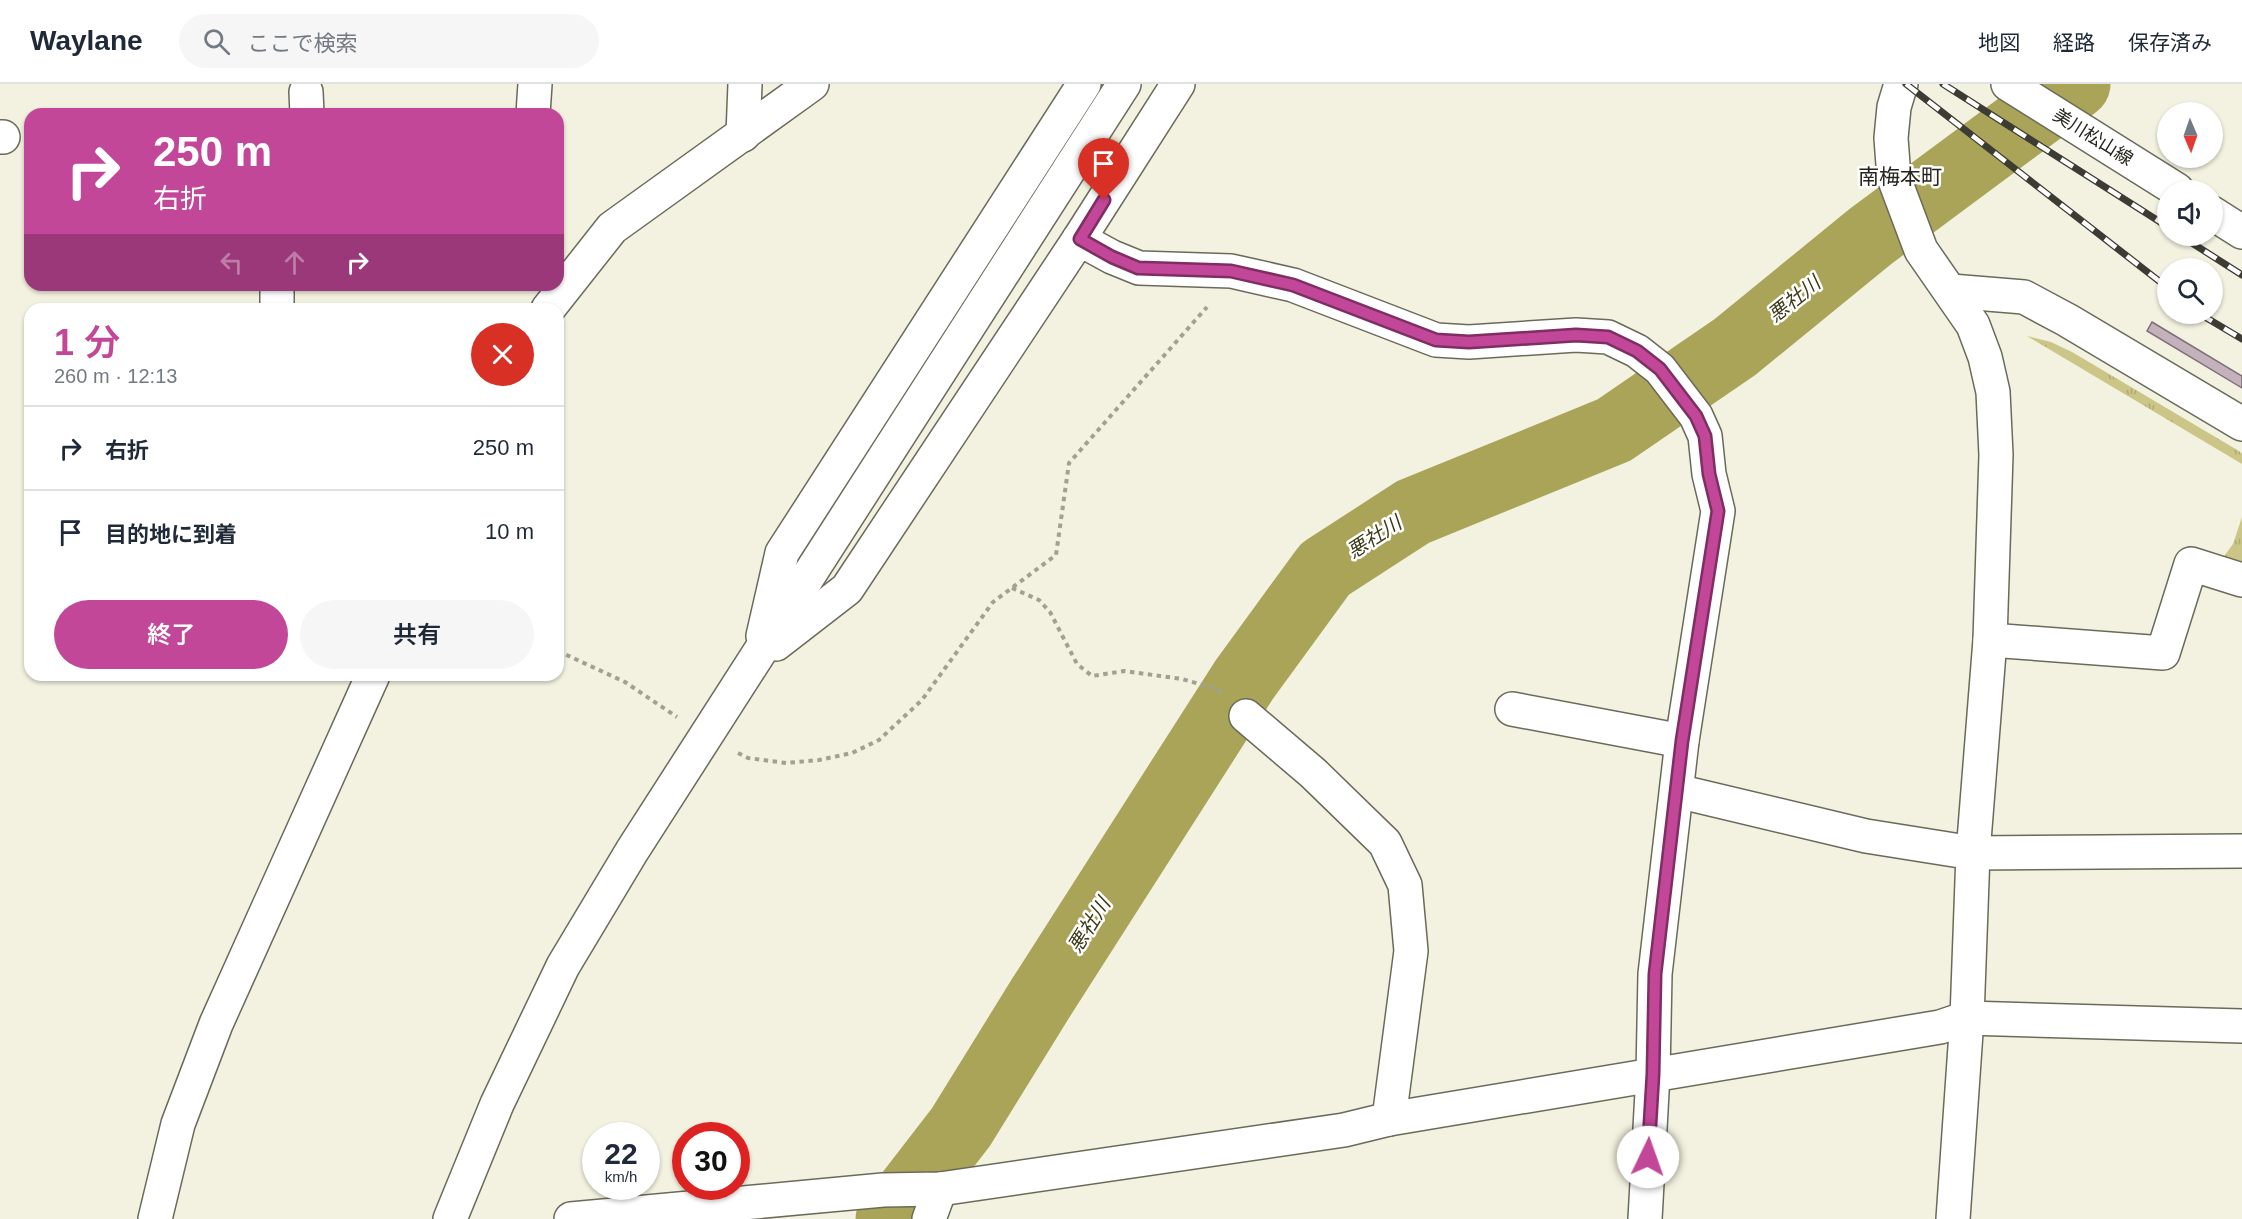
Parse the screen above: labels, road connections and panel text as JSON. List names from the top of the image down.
{
  "streets": {
    "street": ["美川松山線"]
  },
  "districts": ["南梅本町"],
  "water": ["悪社川"],
  "north": "bottom",
  "page": {
    "header": "Waylane",
    "search": "ここで検索",
    "nav": ["地図", "経路", "保存済み"],
    "turn": ["250 m", "右折"],
    "heading": ["1 分", "260 m · 12:13"],
    "list": [
      {
        "name": "右折",
        "value": "250 m"
      },
      {
        "name": "目的地に到着",
        "value": "10 m"
      }
    ],
    "buttons": ["終了", "共有"],
    "speed": "22 km/h",
    "limit": "30"
  }
}
